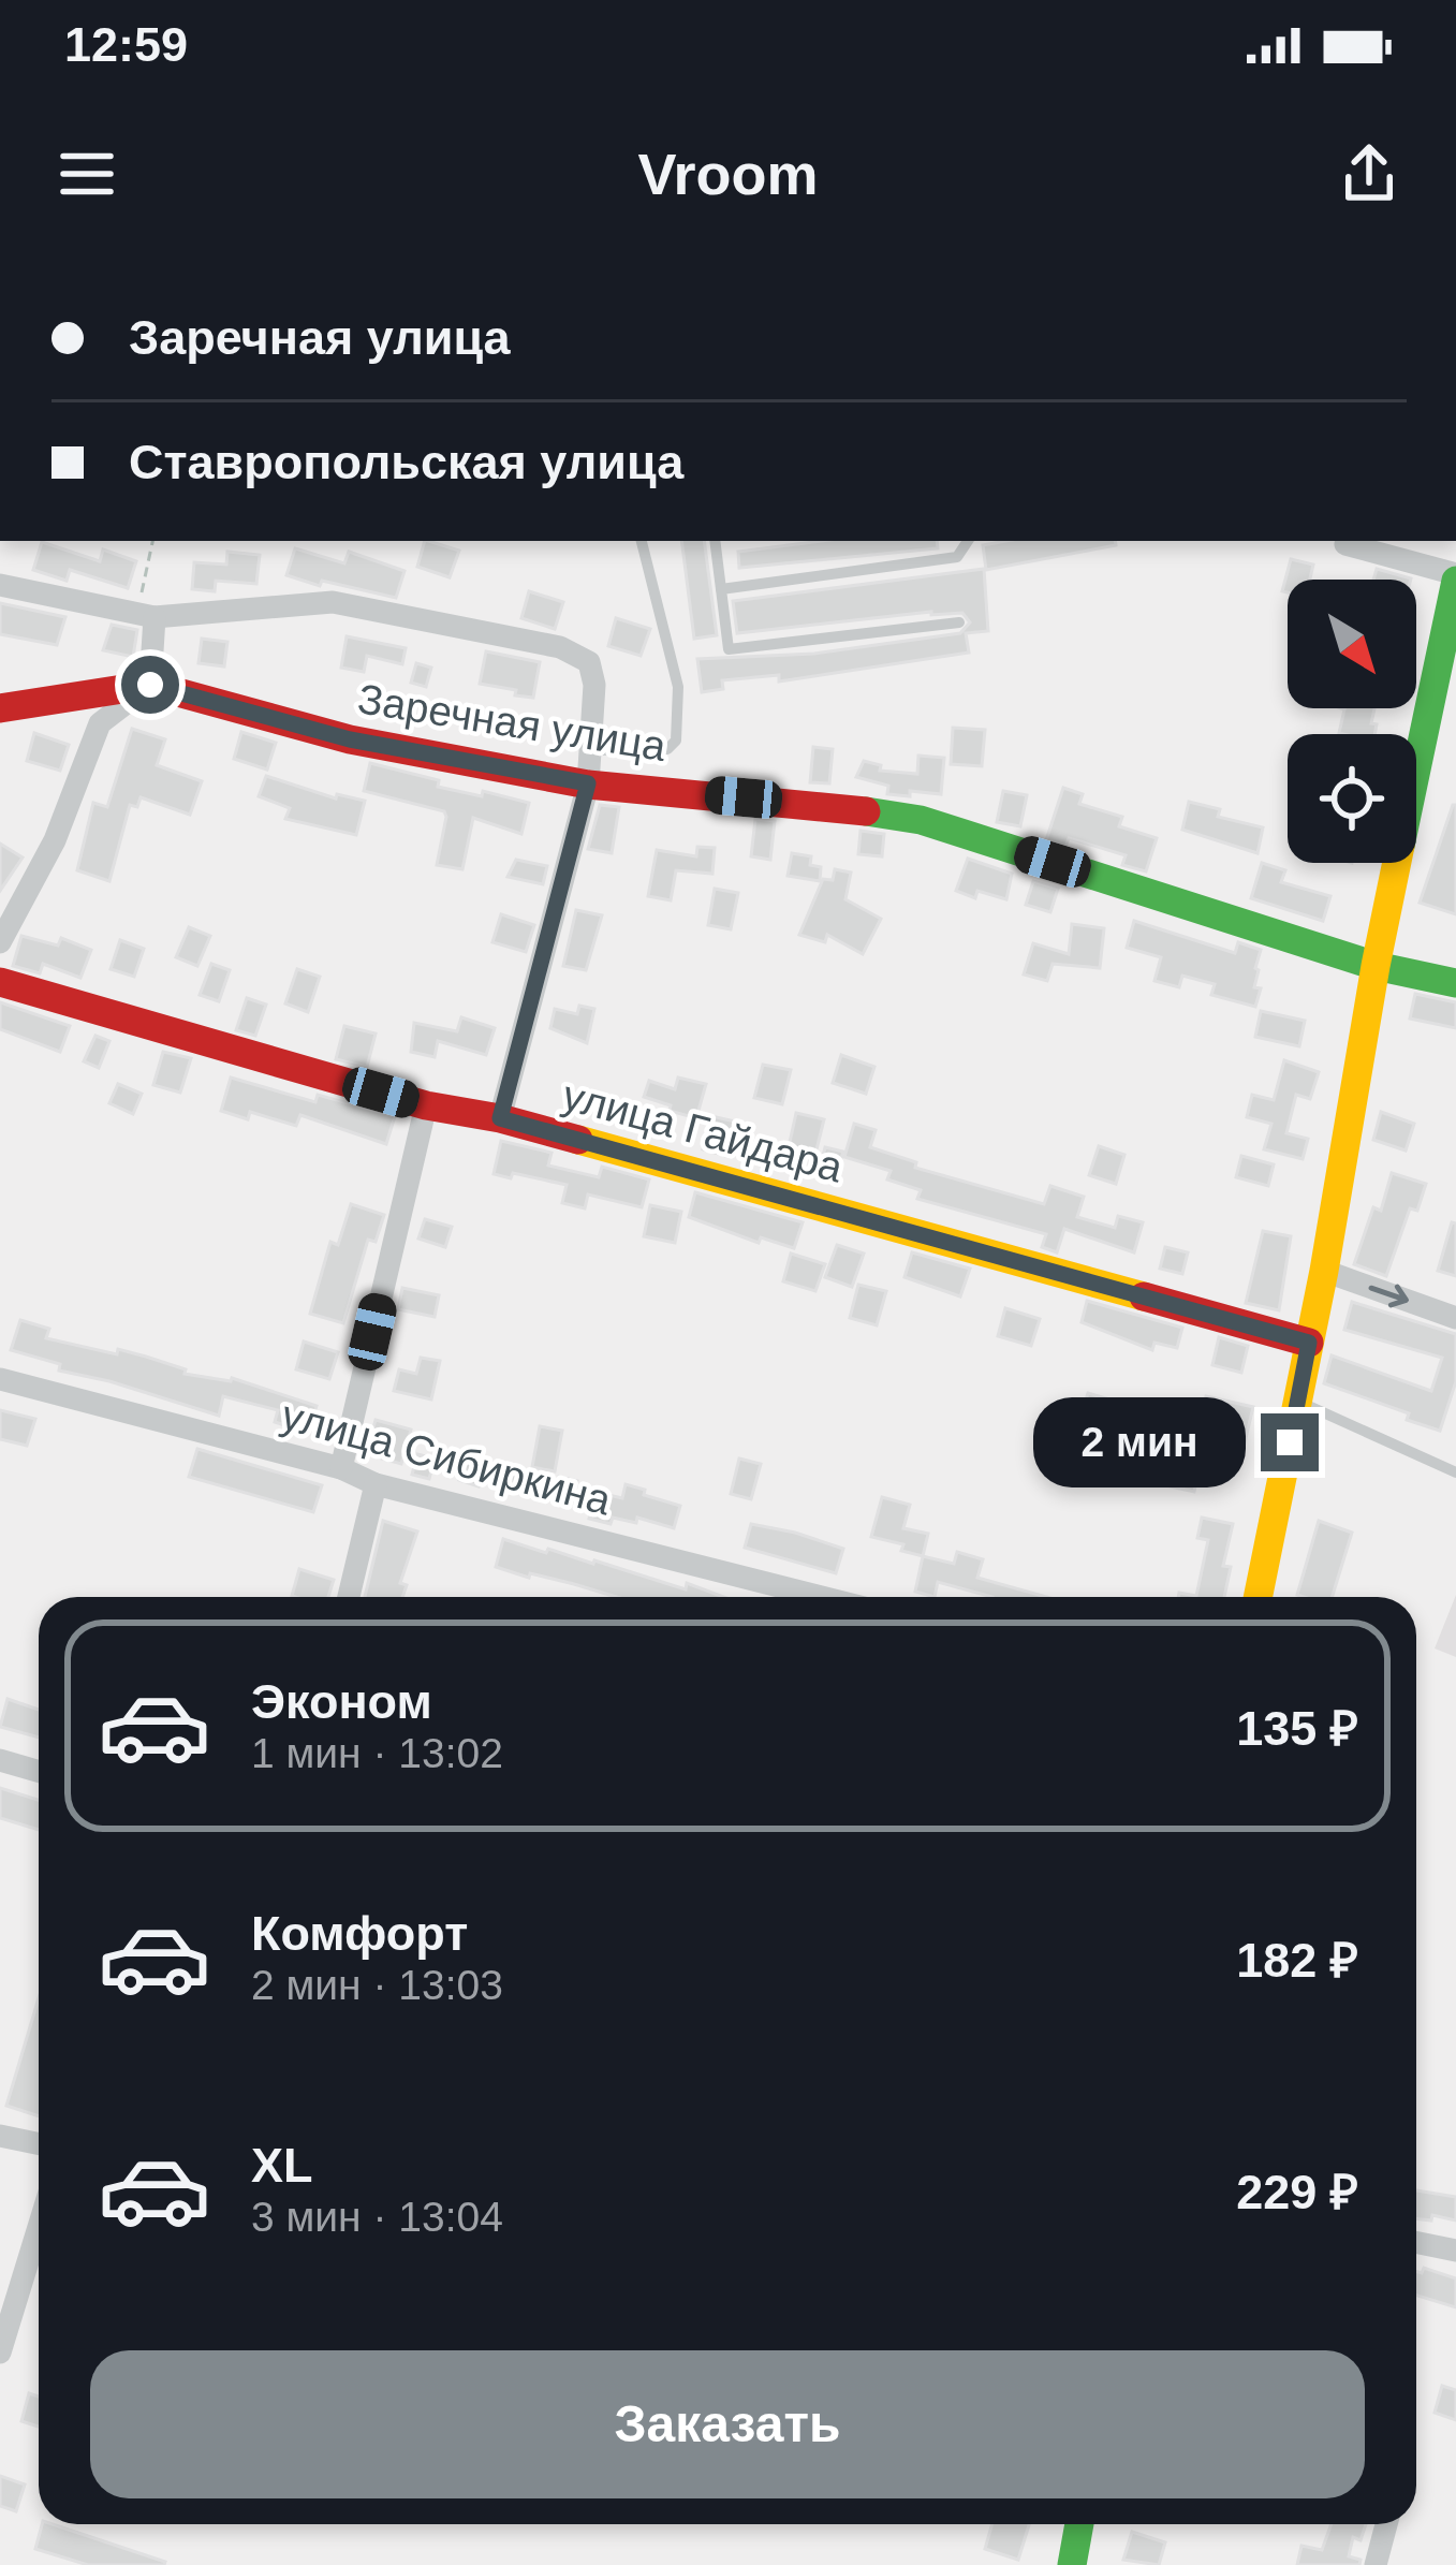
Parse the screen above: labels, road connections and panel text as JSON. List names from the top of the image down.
{
  "streets": {
    "street": ["Заречная улица", "улица Гайдара", "улица Сибиркина"]
  },
  "north": "bottom right",
  "page": {
    "status": "12:59",
    "header": "Vroom",
    "banner": ["Заречная улица", "Ставропольская улица"],
    "bubble": "2 мин",
    "list": [
      {
        "name": "Эконом",
        "note": "1 мин · 13:02",
        "value": "135 ₽"
      },
      {
        "name": "Комфорт",
        "note": "2 мин · 13:03",
        "value": "182 ₽"
      },
      {
        "name": "XL",
        "note": "3 мин · 13:04",
        "value": "229 ₽"
      }
    ],
    "buttons": "Заказать"
  }
}
